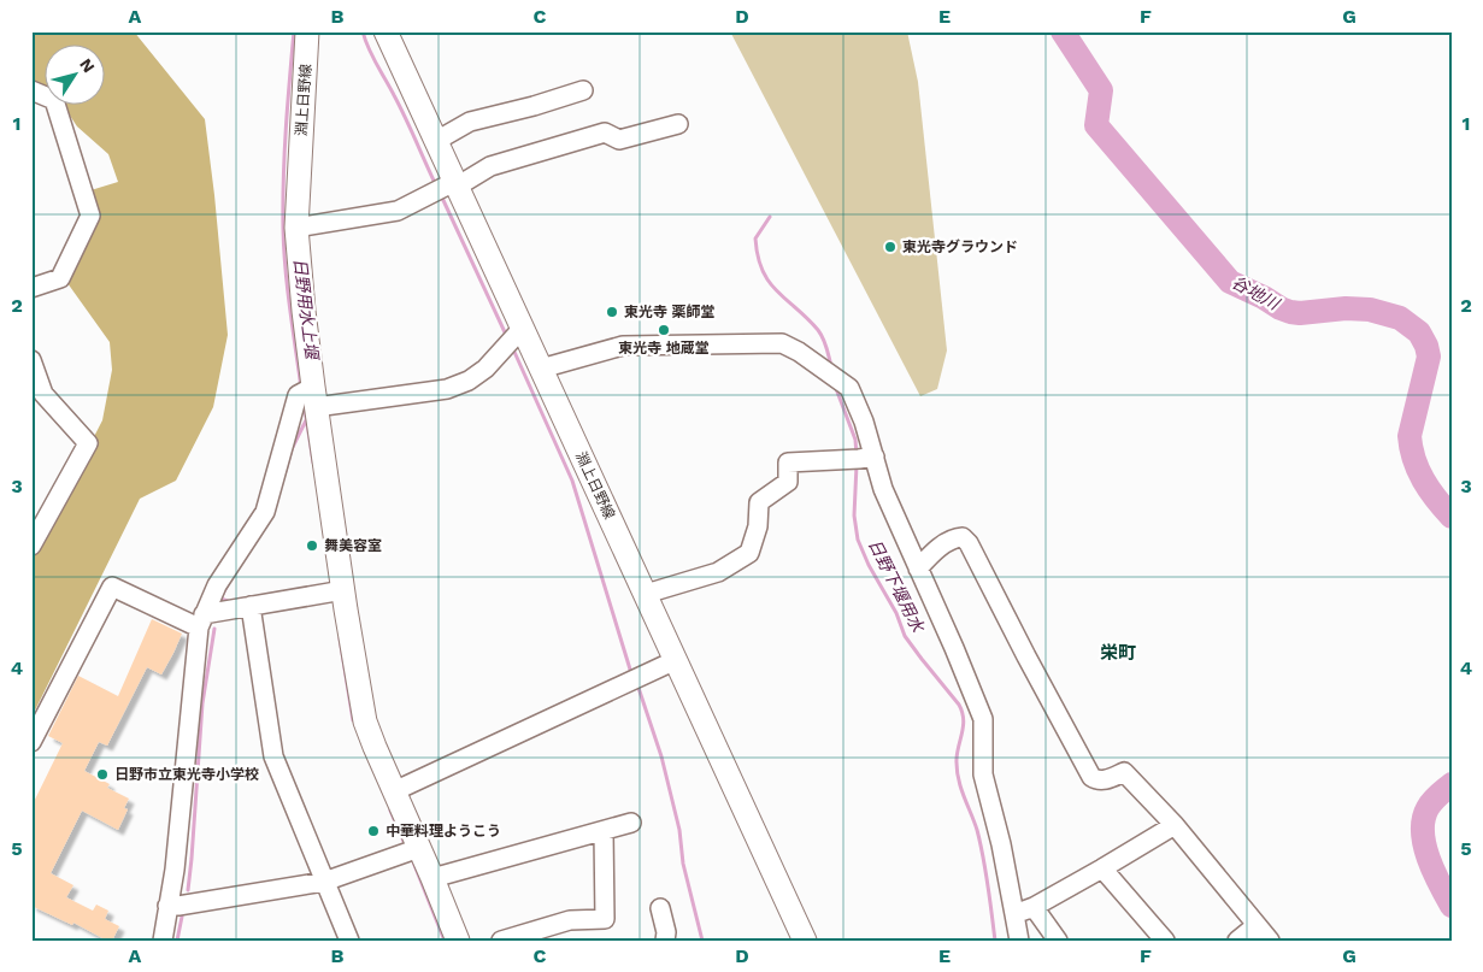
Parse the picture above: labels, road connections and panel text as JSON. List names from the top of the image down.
{
  "streets": {
    "main road": ["淵上日野線"]
  },
  "districts": ["栄町"],
  "water": ["谷地川", "日野用水上堰", "日野下堰用水"],
  "places": [
    "東光寺グラウンド",
    "東光寺 薬師堂",
    "東光寺 地蔵堂",
    "舞美容室",
    "日野市立東光寺小学校",
    "中華料理ようこう"
  ],
  "north": "top right",
  "grid": {
    "columns": [
      "A",
      "B",
      "C",
      "D",
      "E",
      "F",
      "G"
    ],
    "rows": [
      "1",
      "2",
      "3",
      "4",
      "5"
    ]
  }
}
